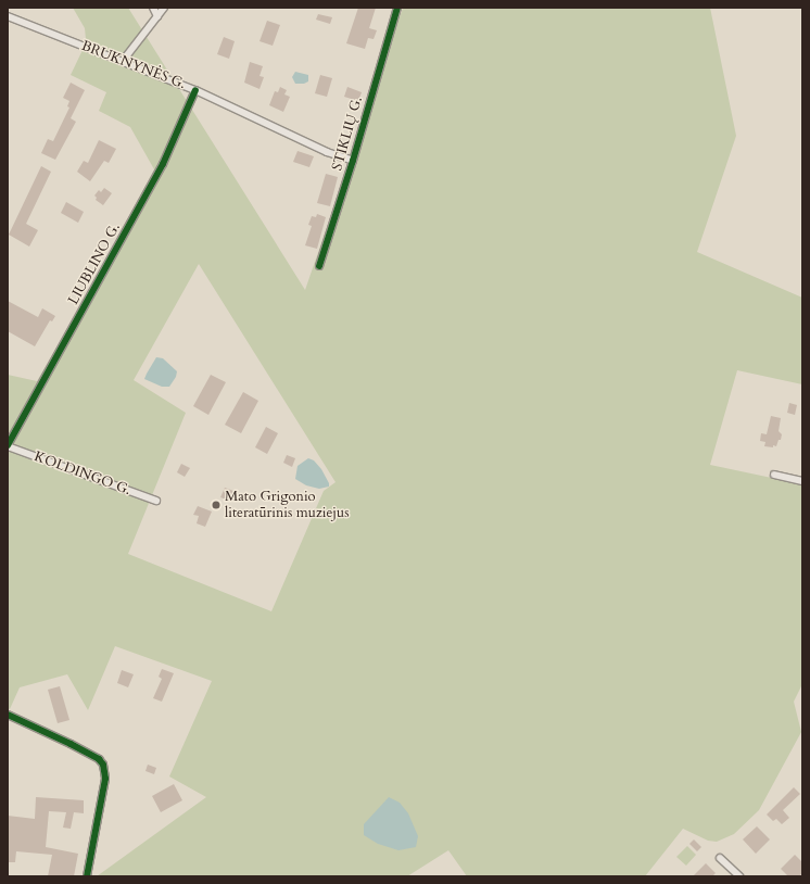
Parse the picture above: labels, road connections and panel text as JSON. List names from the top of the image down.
{
  "streets": {
    "street": [
      "BRUKNYNĖS G.",
      "STIKLIŲ G.",
      "LIUBLINO G.",
      "KOLDINGO G."
    ]
  },
  "crossings": [
    ["BRUKNYNĖS G.", "STIKLIŲ G."],
    ["BRUKNYNĖS G.", "LIUBLINO G."],
    ["LIUBLINO G.", "KOLDINGO G."]
  ],
  "places": ["Mato Grigonio literatūrinis muziejus"]
}
